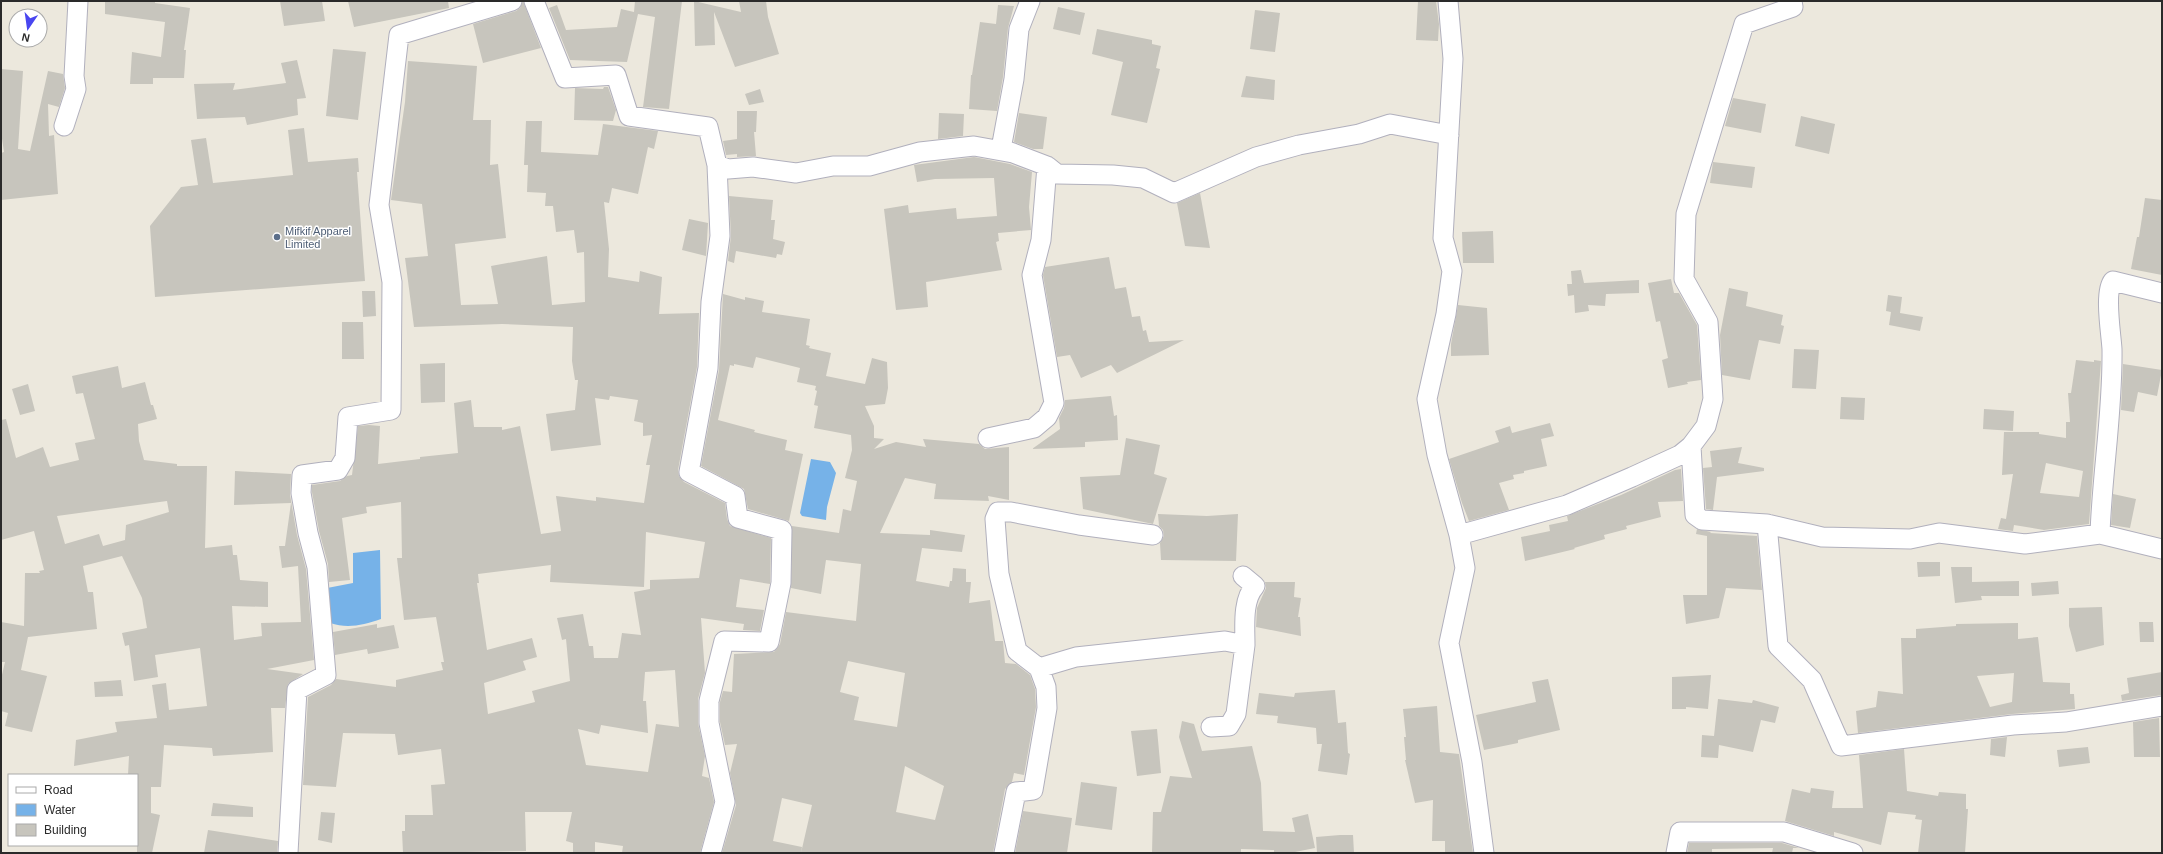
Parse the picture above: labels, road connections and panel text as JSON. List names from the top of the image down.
{
  "places": ["Mifkif Apparel Limited"],
  "legend": ["Road", "Water", "Building"],
  "north": "bottom"
}
